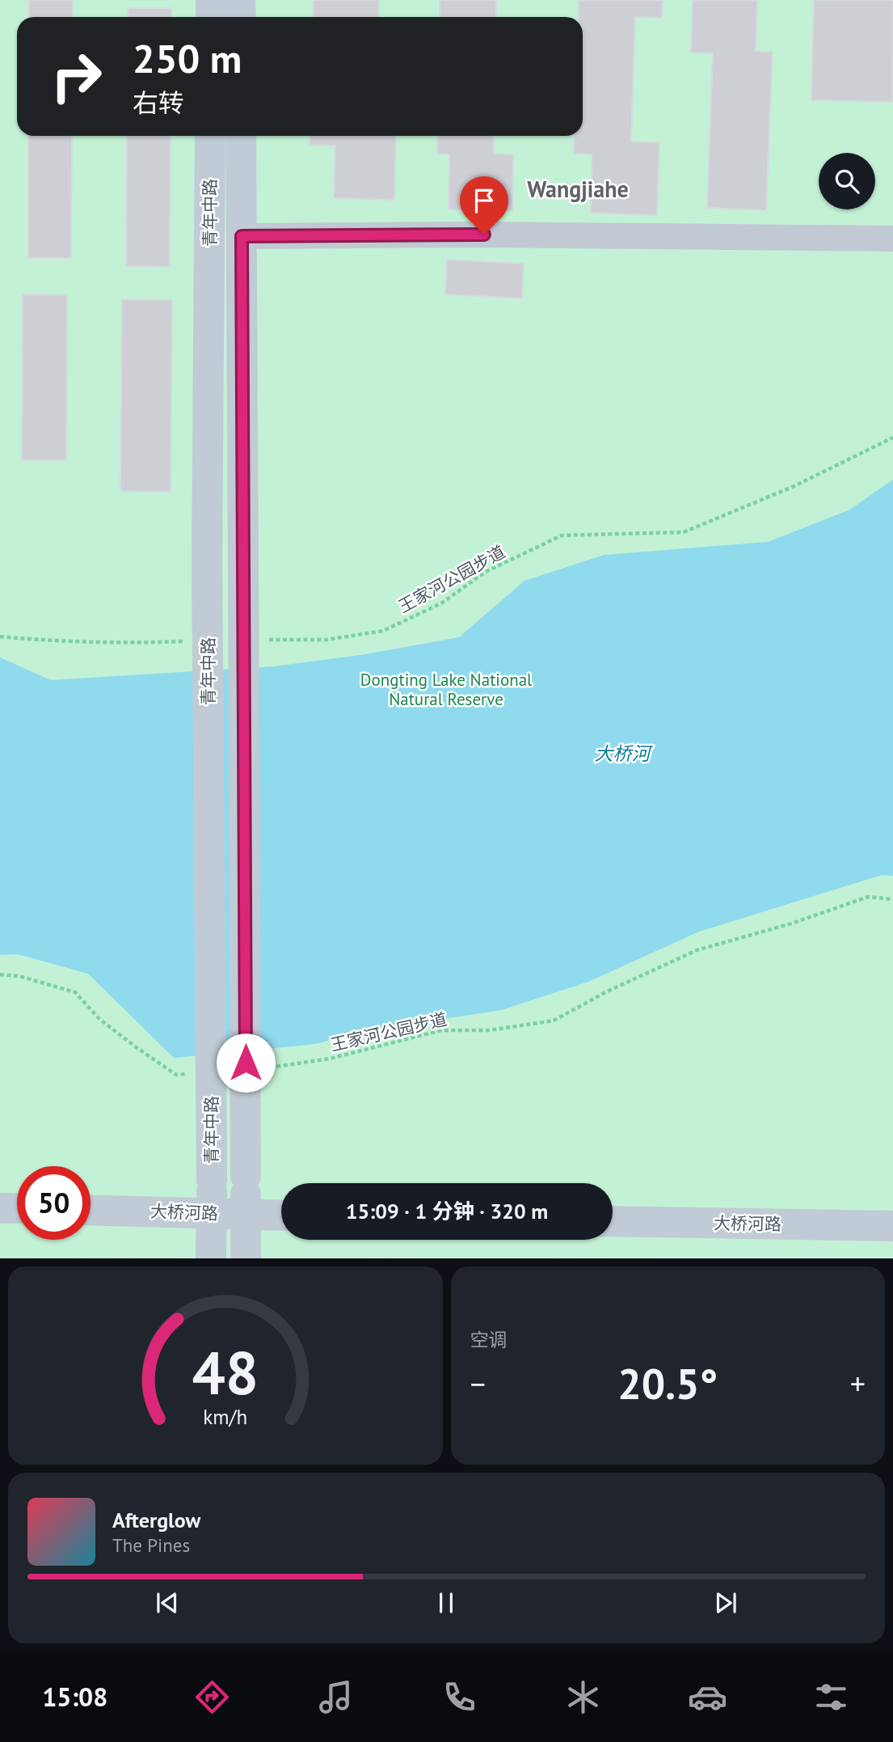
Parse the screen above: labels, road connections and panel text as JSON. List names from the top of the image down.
{
  "streets": {
    "main road": ["青年中路", "大桥河路"],
    "path": ["王家河公园步道"]
  },
  "crossings": [
    ["青年中路", "大桥河路"]
  ],
  "districts": ["Wangjiahe"],
  "water": ["大桥河"],
  "parks": ["Dongting Lake National Natural Reserve"],
  "page": {
    "turn": ["250 m", "右转"],
    "limit": "50",
    "trip": "15:09 · 1 分钟 · 320 m",
    "tile": "空调",
    "heat": ["−", "20.5°", "+"],
    "song": ["Afterglow", "The Pines"],
    "tabs": "15:08",
    "gauge": ["48", "km/h"]
  }
}
